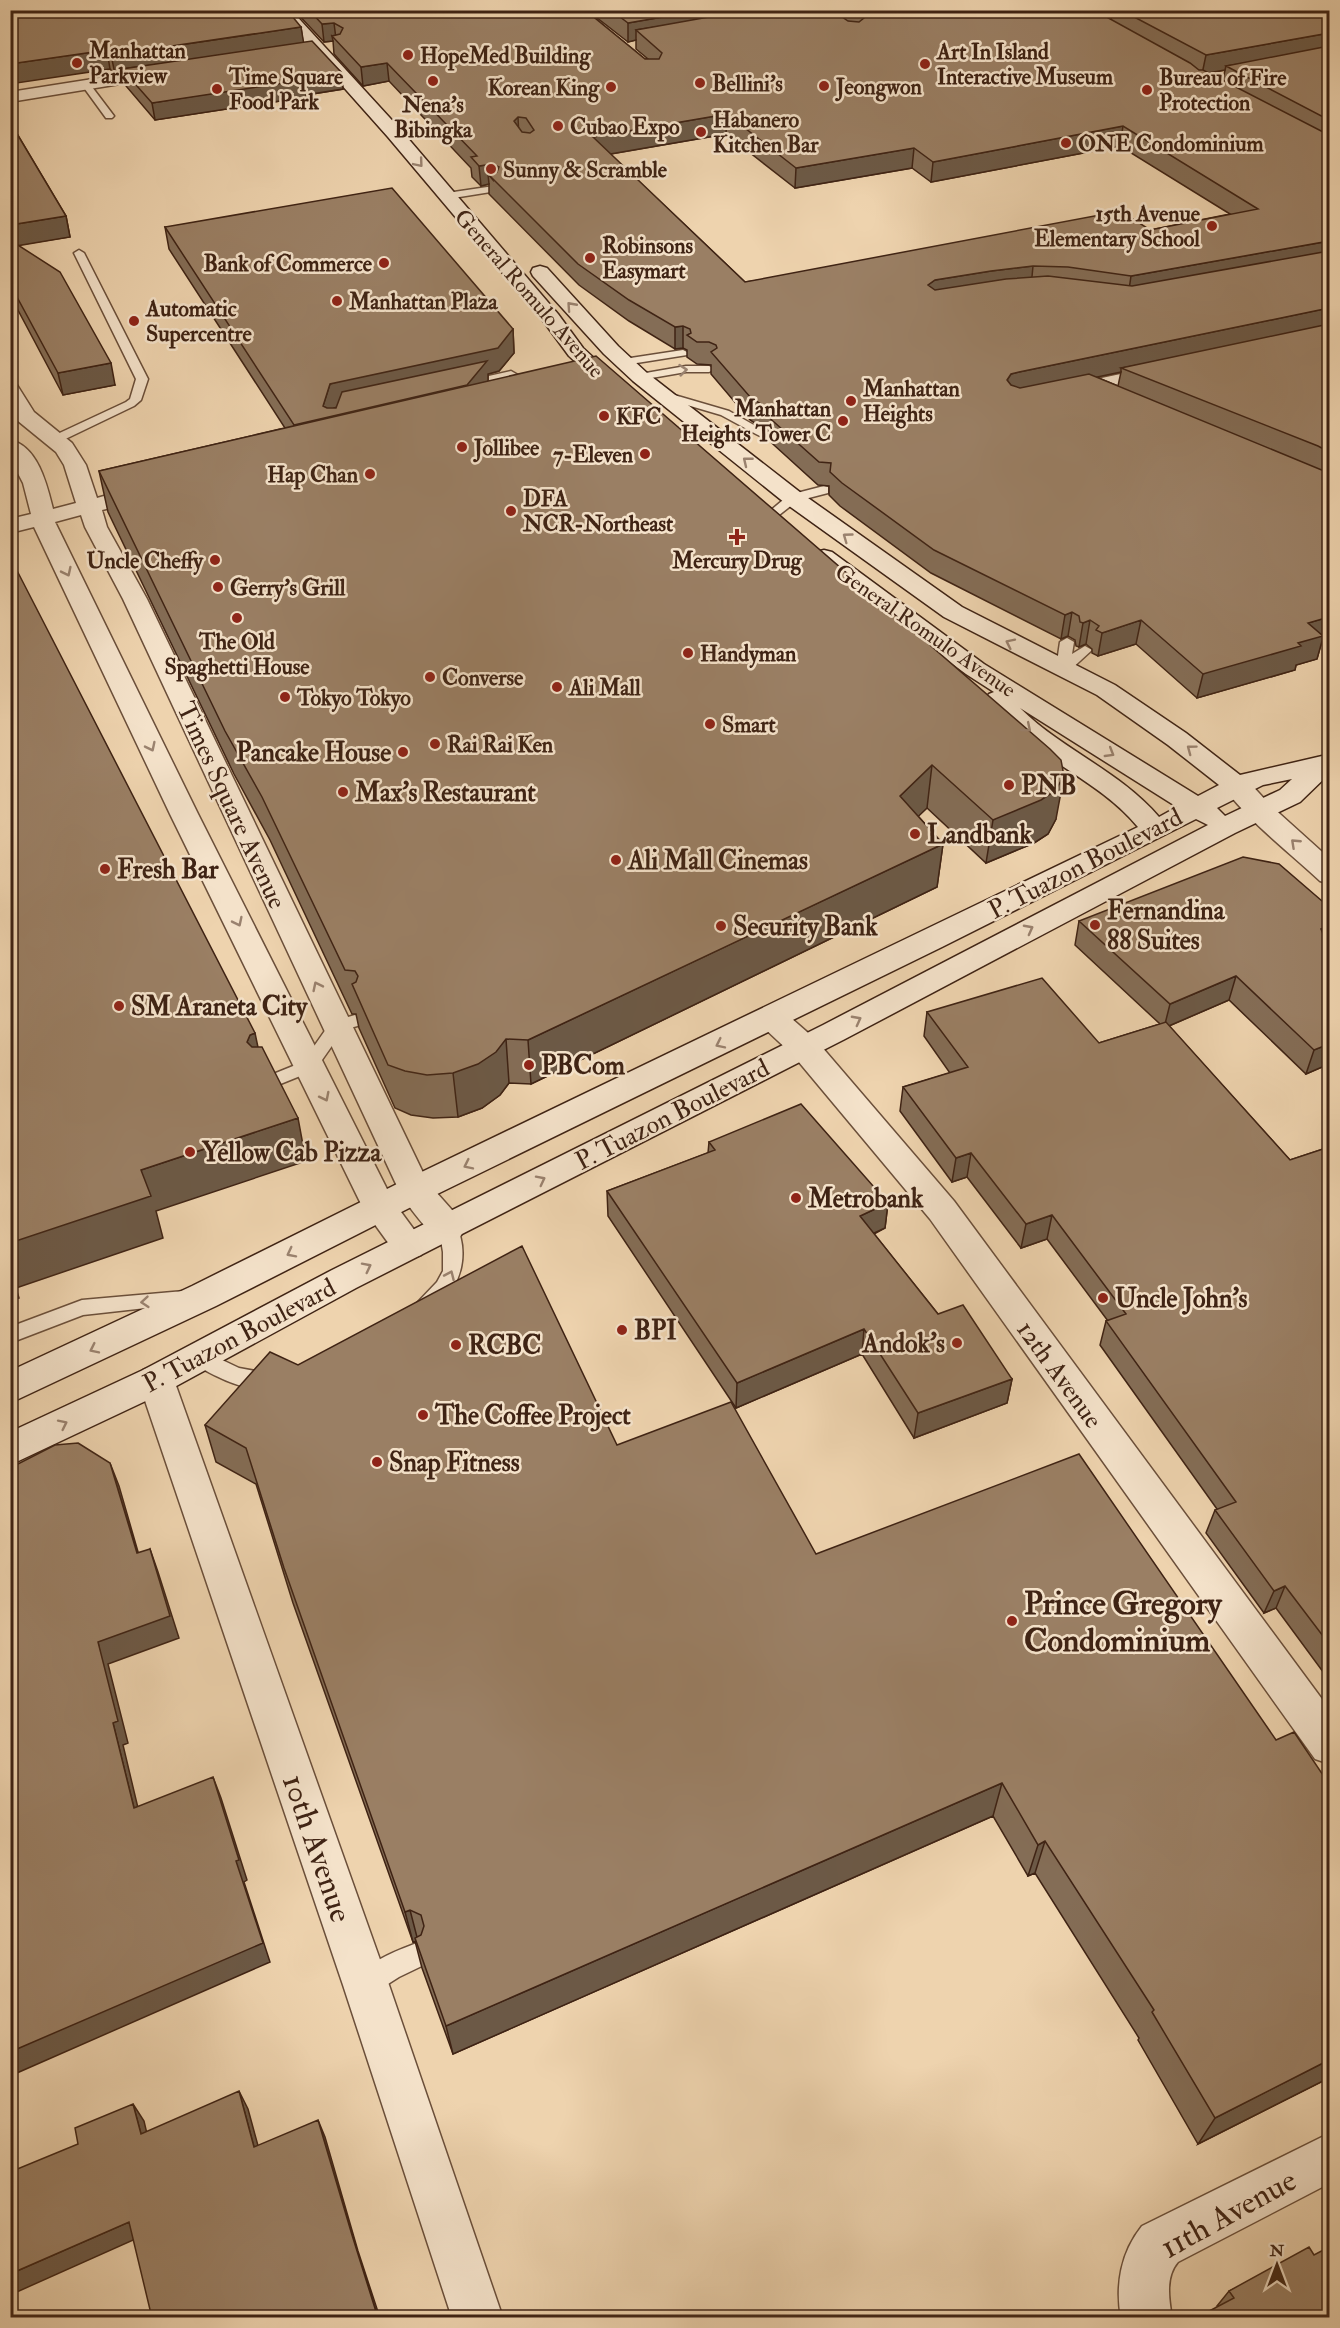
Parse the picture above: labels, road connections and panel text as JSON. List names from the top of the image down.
{
  "streets": {
    "street": [
      "General Romulo Avenue",
      "Times Square Avenue",
      "P. Tuazon Boulevard",
      "12th Avenue",
      "10th Avenue",
      "11th Avenue"
    ]
  },
  "crossings": [
    ["General Romulo Avenue", "P. Tuazon Boulevard"],
    ["Times Square Avenue", "P. Tuazon Boulevard"],
    ["P. Tuazon Boulevard", "12th Avenue"],
    ["P. Tuazon Boulevard", "10th Avenue"]
  ],
  "places": {
    "other": [
      "HopeMed Building",
      "Manhattan Parkview",
      "Art In Island Interactive Museum",
      "Nena’s Bibingka",
      "Bellini's",
      "Jeongwon",
      "Korean King",
      "Time Square Food Park",
      "Bureau of Fire Protection",
      "Cubao Expo",
      "Habanero Kitchen Bar",
      "ONE Condominium",
      "Sunny & Scramble",
      "15th Avenue Elementary School",
      "Robinsons Easymart",
      "Bank of Commerce",
      "Manhattan Plaza",
      "Automatic Supercentre",
      "Manhattan Heights",
      "KFC",
      "Manhattan Heights Tower C",
      "Jollibee",
      "7-Eleven",
      "Hap Chan",
      "DFA NCR-Northeast",
      "Uncle Cheffy",
      "Gerry's Grill",
      "The Old Spaghetti House",
      "Handyman",
      "Converse",
      "Ali Mall",
      "Tokyo Tokyo",
      "Smart",
      "Rai Rai Ken",
      "Pancake House",
      "PNB",
      "Max's Restaurant",
      "Landbank",
      "Ali Mall Cinemas",
      "Fresh Bar",
      "Fernandina 88 Suites",
      "Security Bank",
      "SM Araneta City",
      "PBCom",
      "Yellow Cab Pizza",
      "Metrobank",
      "Uncle John's",
      "BPI",
      "Andok's",
      "RCBC",
      "The Coffee Project",
      "Snap Fitness",
      "Prince Gregory Condominium"
    ],
    "health": ["Mercury Drug"]
  },
  "north": "top"
}
